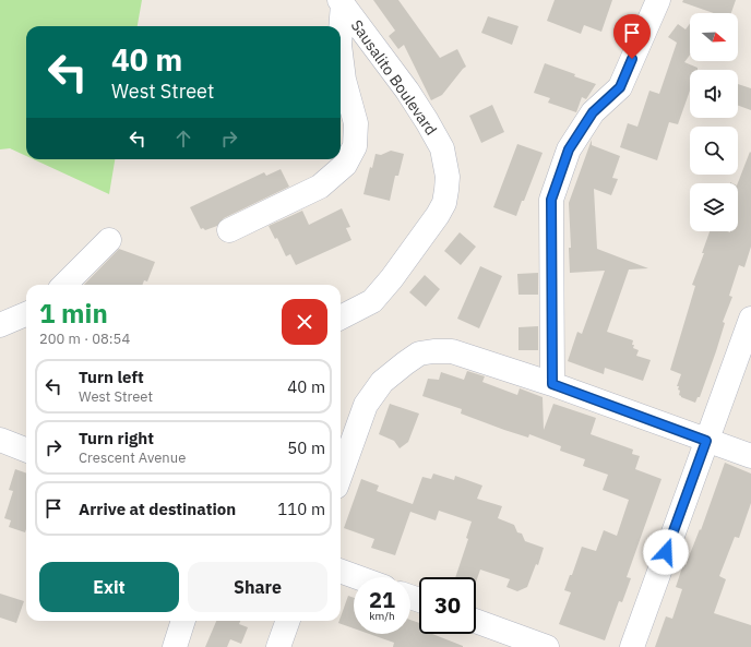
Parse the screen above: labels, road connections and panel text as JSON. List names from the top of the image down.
{
  "streets": {
    "street": ["Sausalito Boulevard"]
  },
  "north": "right",
  "page": {
    "turn": ["40 m", "West Street"],
    "heading": ["1 min", "200 m · 08:54"],
    "list": [
      {
        "name": "Turn left",
        "note": "West Street",
        "value": "40 m"
      },
      {
        "name": "Turn right",
        "note": "Crescent Avenue",
        "value": "50 m"
      },
      {
        "name": "Arrive at destination",
        "value": "110 m"
      }
    ],
    "buttons": ["Exit", "Share"],
    "speed": "21 km/h",
    "limit": "30"
  }
}
